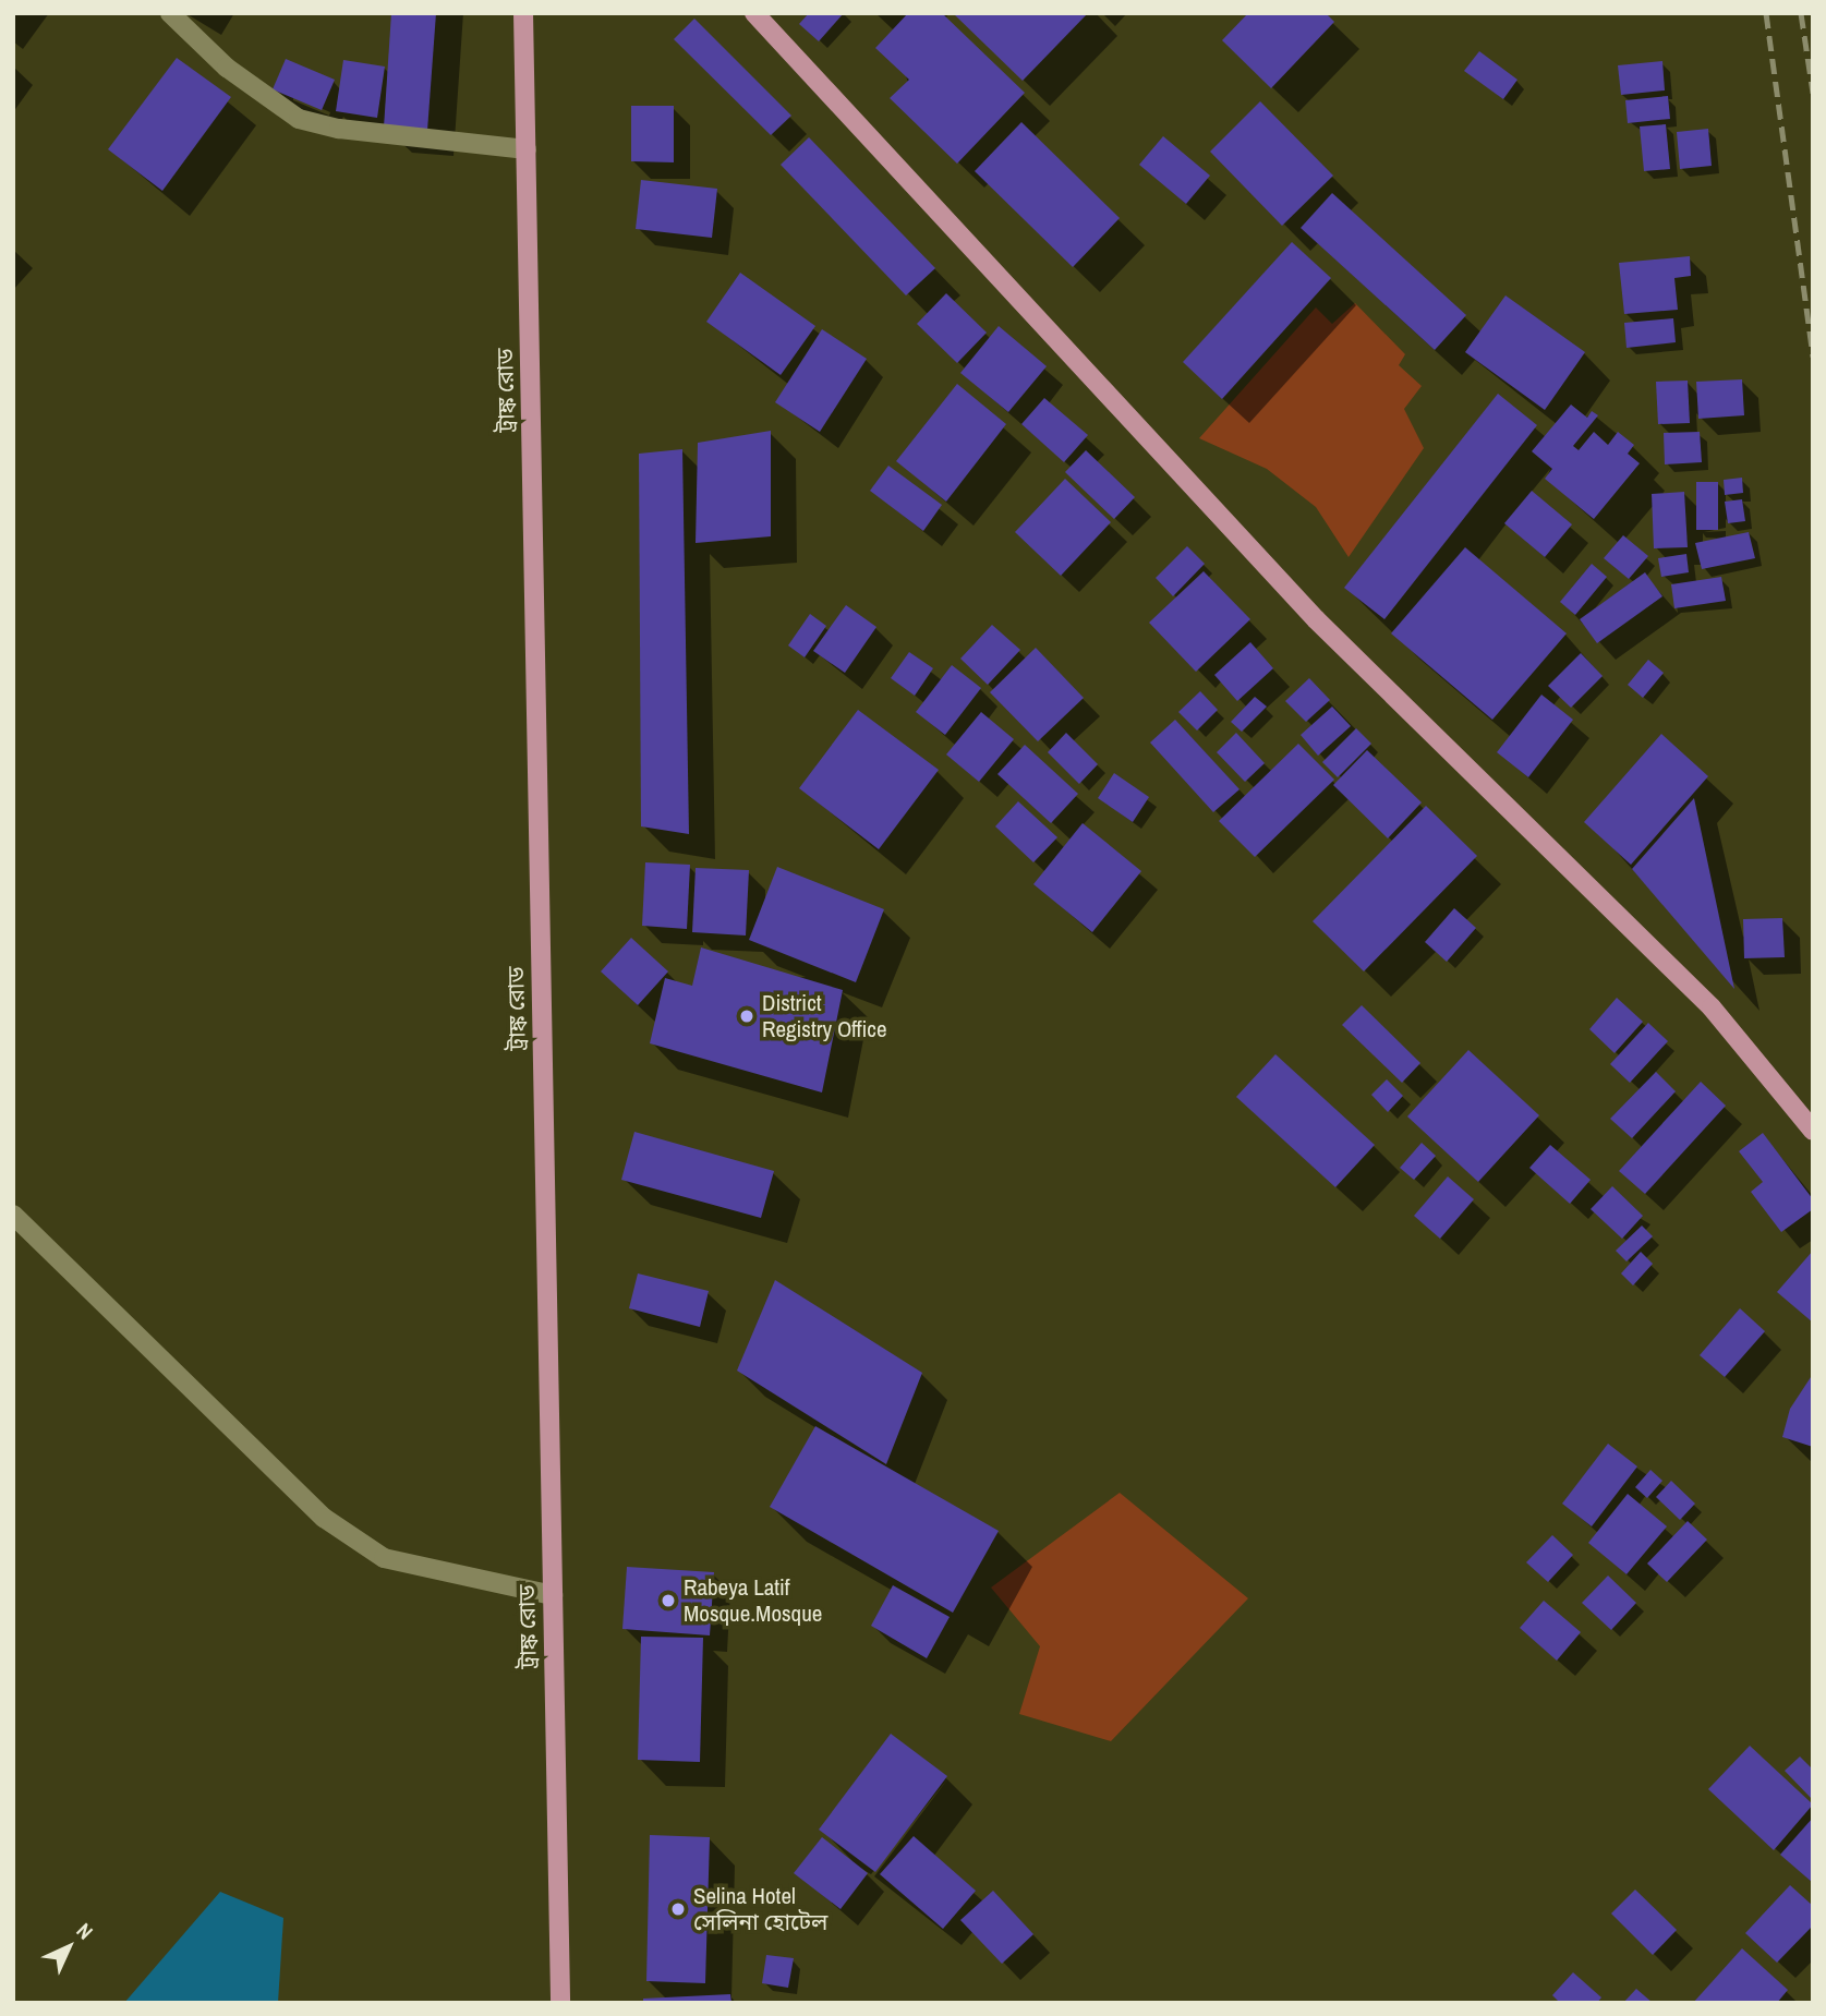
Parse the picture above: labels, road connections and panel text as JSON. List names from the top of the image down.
{
  "streets": {
    "main road": ["ট্রাঙ্ক রোড"]
  },
  "places": ["District Registry Office", "Rabeya Latif Mosque.Mosque", "Selina Hotel সেলিনা হোটেল"],
  "north": "top right"
}
